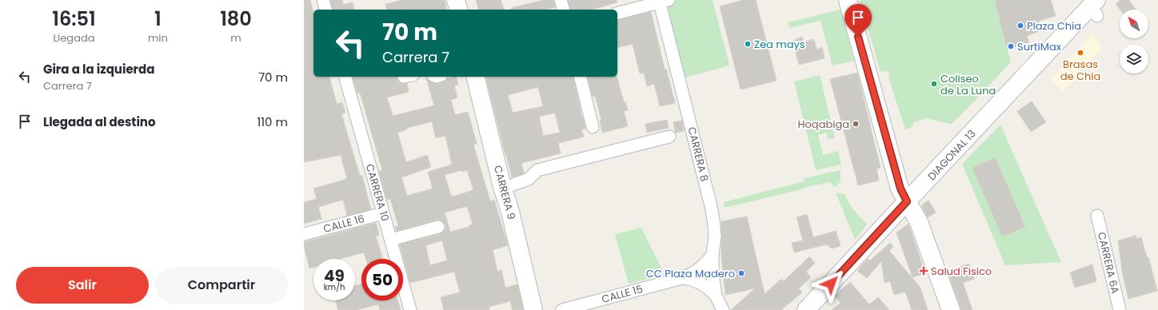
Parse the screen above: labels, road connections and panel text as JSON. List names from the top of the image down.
{
  "streets": {
    "main road": ["DIAGONAL 13", "CARRERA 9"],
    "street": [
      "CARRERA 8",
      "CARRERA 10",
      "CALLE 16",
      "CARRERA 6A",
      "CALLE 15"
    ]
  },
  "crossings": [
    ["CARRERA 8", "CALLE 15"],
    ["CARRERA 10", "CALLE 16"]
  ],
  "places": {
    "other": [
      "Plaza Chía",
      "Zea mays",
      "SurtiMax",
      "Brasas de Chia",
      "Coliseo de La Luna",
      "Hoqabiga",
      "CC Plaza Madero"
    ],
    "health": ["Salud Fisico"]
  },
  "north": "top left",
  "page": {
    "eta": [
      "16:51",
      "Llegada",
      "1",
      "min",
      "180",
      "m"
    ],
    "turn": ["70 m", "Carrera 7"],
    "list": [
      {
        "name": "Gira a la izquierda",
        "note": "Carrera 7",
        "value": "70 m"
      },
      {
        "name": "Llegada al destino",
        "value": "110 m"
      }
    ],
    "speed": "49 km/h",
    "limit": "50",
    "buttons": ["Salir", "Compartir"]
  }
}
